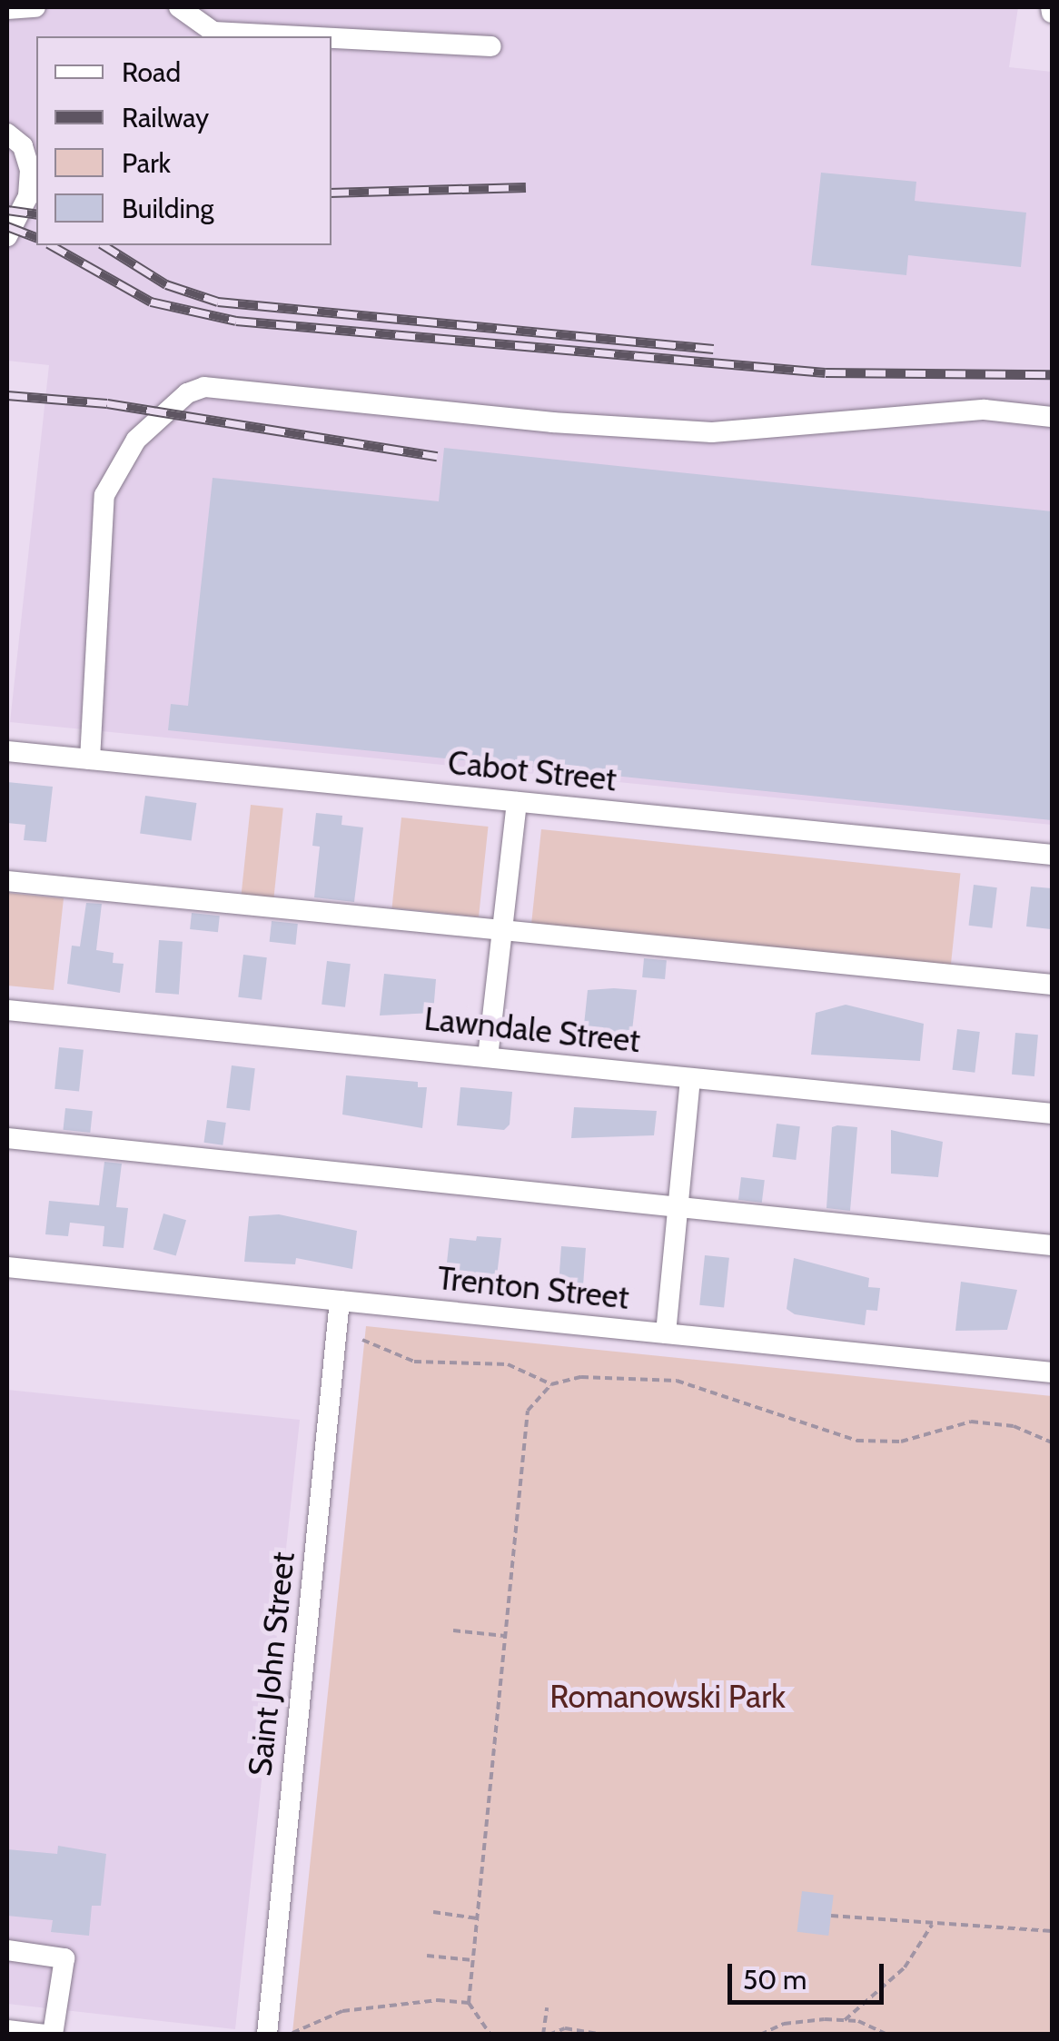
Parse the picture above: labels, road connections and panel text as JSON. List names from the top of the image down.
{
  "streets": {
    "street": [
      "Cabot Street",
      "Lawndale Street",
      "Trenton Street",
      "Saint John Street"
    ]
  },
  "crossings": [
    ["Trenton Street", "Saint John Street"]
  ],
  "parks": ["Romanowski Park"],
  "legend": [
    "Road",
    "Railway",
    "Park",
    "Building"
  ],
  "scale_bar": "50 m"
}
